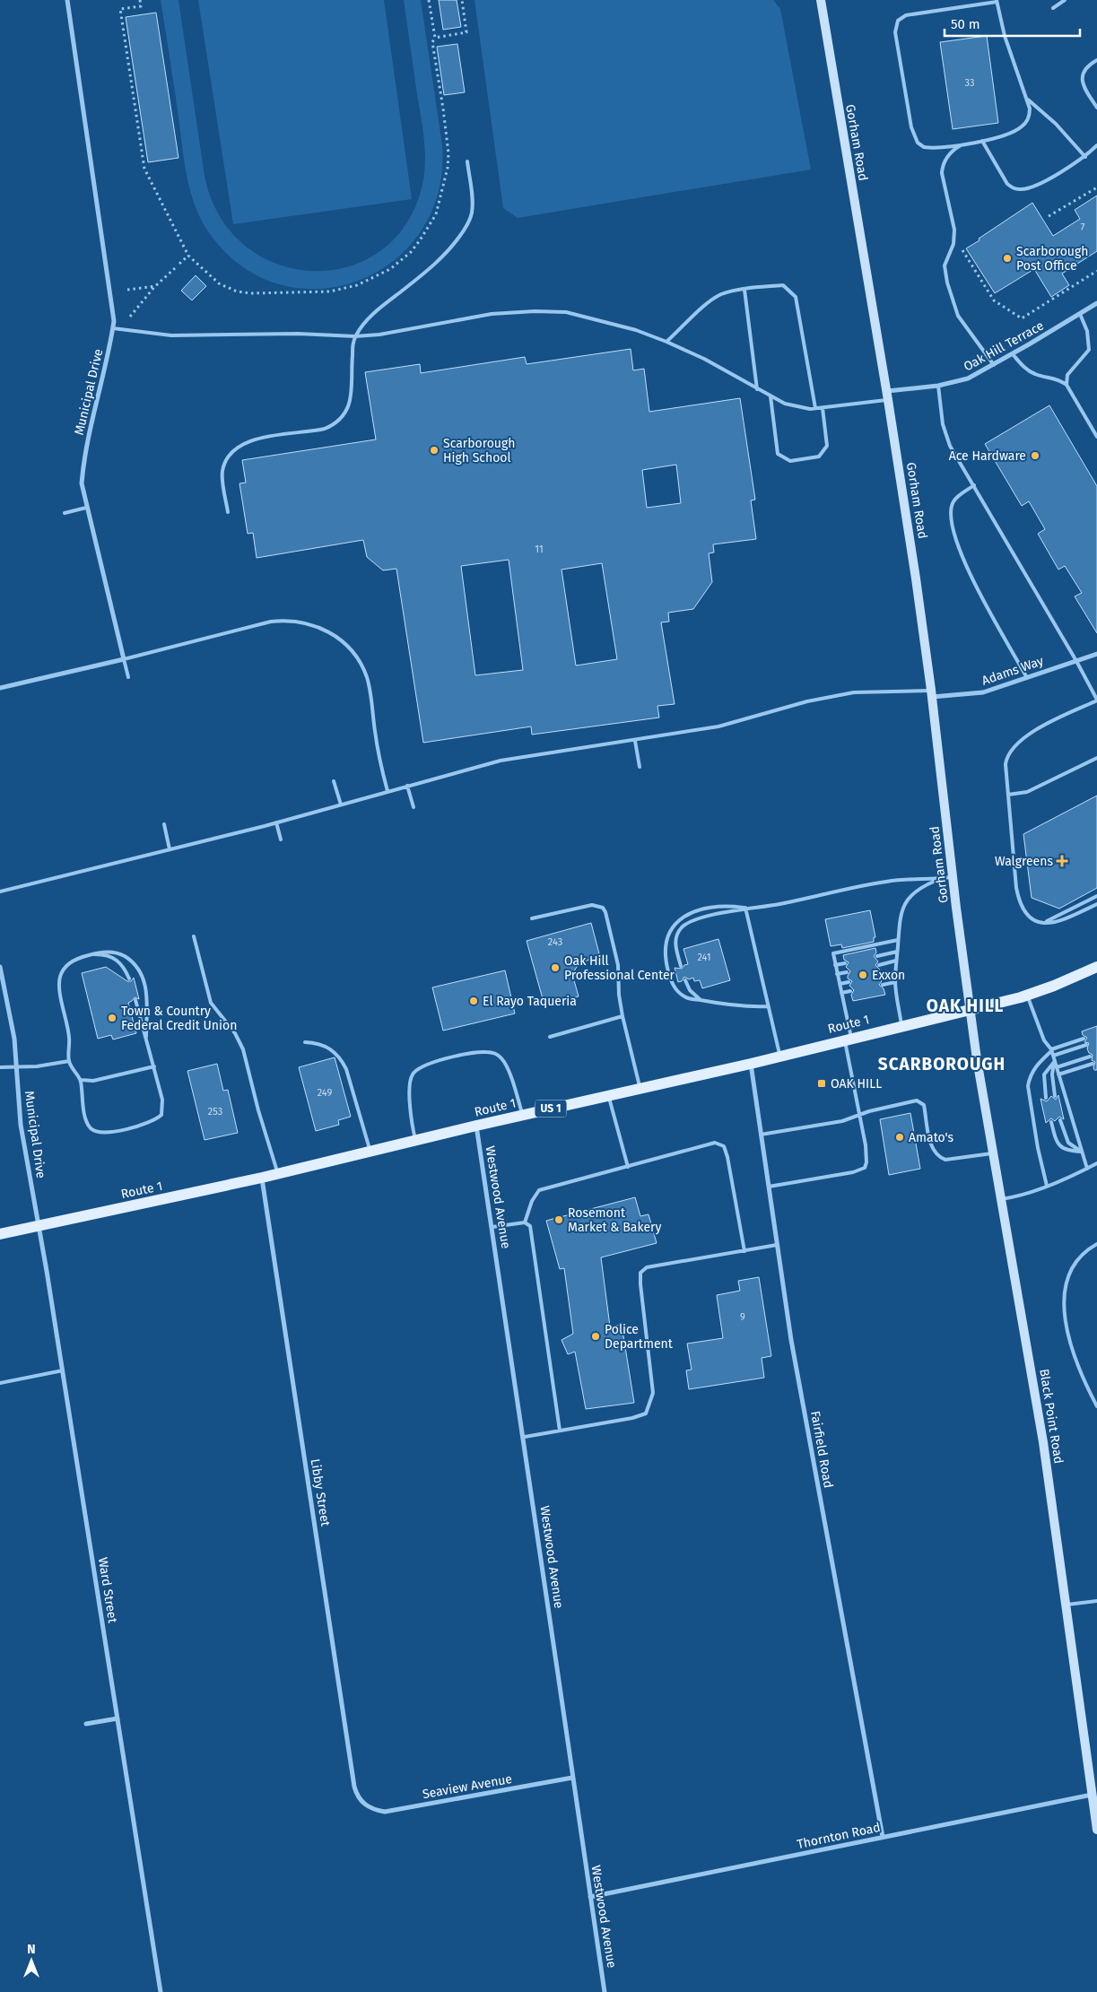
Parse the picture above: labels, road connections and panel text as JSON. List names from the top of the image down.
{
  "streets": {
    "main road": [
      "Gorham Road",
      "Route 1",
      "US 1",
      "Black Point Road"
    ],
    "street": [
      "Oak Hill Terrace",
      "Municipal Drive",
      "Adams Way",
      "Westwood Avenue",
      "Fairfield Road",
      "Libby Street",
      "Ward Street",
      "Seaview Avenue",
      "Thornton Road"
    ]
  },
  "crossings": [
    ["Gorham Road", "Oak Hill Terrace"],
    ["Gorham Road", "Adams Way"],
    ["Gorham Road", "Route 1"],
    ["Gorham Road", "Black Point Road"],
    ["Municipal Drive", "Route 1"],
    ["Municipal Drive", "Ward Street"],
    ["Route 1", "Westwood Avenue"],
    ["Route 1", "Black Point Road"],
    ["Route 1", "Fairfield Road"],
    ["Route 1", "Libby Street"],
    ["Route 1", "Ward Street"],
    ["Westwood Avenue", "Seaview Avenue"],
    ["Westwood Avenue", "Thornton Road"],
    ["Black Point Road", "Thornton Road"],
    ["Fairfield Road", "Thornton Road"],
    ["Libby Street", "Seaview Avenue"]
  ],
  "districts": ["OAK HILL", "SCARBOROUGH"],
  "places": {
    "other": [
      "Scarborough Post Office",
      "Scarborough High School",
      "Ace Hardware",
      "Oak Hill Professional Center",
      "Exxon",
      "El Rayo Taqueria",
      "Town & Country Federal Credit Union",
      "Amato's",
      "Rosemont Market & Bakery",
      "Police Department"
    ],
    "health": ["Walgreens"],
    "transit": ["OAK HILL"]
  },
  "house_numbers": [
    "33",
    "7",
    "11",
    "243",
    "241",
    "249",
    "253",
    "9"
  ],
  "scale_bar": "50 m",
  "north": "top"
}
